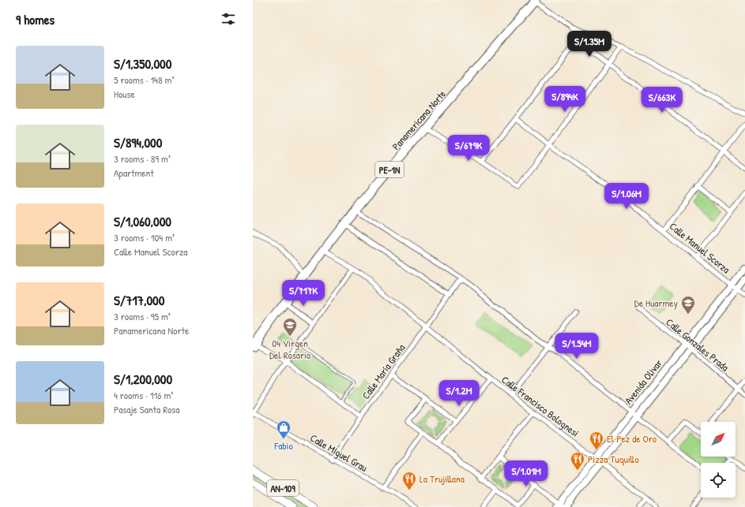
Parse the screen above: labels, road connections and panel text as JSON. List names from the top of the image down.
{
  "streets": {
    "highway": ["Panamericana Norte", "PE-1N"],
    "main road": ["AN-109"],
    "street": [
      "Calle Manuel Scorza",
      "Calle Gonzales Prada",
      "Calle María Graña",
      "Avenida Olivar",
      "Calle Francisco Bolognesi",
      "Calle MIguel Grau"
    ]
  },
  "crossings": [
    ["Panamericana Norte", "Calle Francisco Bolognesi"],
    ["Calle Manuel Scorza", "Avenida Olivar"],
    ["Calle Gonzales Prada", "Avenida Olivar"],
    ["Calle María Graña", "Calle Francisco Bolognesi"],
    ["Calle María Graña", "Calle MIguel Grau"],
    ["Avenida Olivar", "Calle Francisco Bolognesi"]
  ],
  "places": {
    "school or university": ["De Huarmey", "04 Virgen Del Rosario"],
    "shop": ["Fabio"],
    "restaurant": ["El Pez de Oro", "Pizza Tuquillo", "La Trujillana"]
  },
  "north": "top right",
  "page": {
    "heading": "9 homes",
    "price": [
      "S/1.35M",
      "S/894K",
      "S/663K",
      "S/679K",
      "S/1.06M",
      "S/717K",
      "S/1.54M",
      "S/1.2M",
      "S/1.01M"
    ],
    "list": [
      {
        "name": "S/1,350,000",
        "note": "5 rooms · 148 m² · House"
      },
      {
        "name": "S/894,000",
        "note": "3 rooms · 89 m² · Apartment"
      },
      {
        "name": "S/1,060,000",
        "note": "3 rooms · 104 m² · Calle Manuel Scorza"
      },
      {
        "name": "S/717,000",
        "note": "3 rooms · 95 m² · Panamericana Norte"
      },
      {
        "name": "S/1,200,000",
        "note": "4 rooms · 116 m² · Pasaje Santa Rosa"
      }
    ]
  }
}
